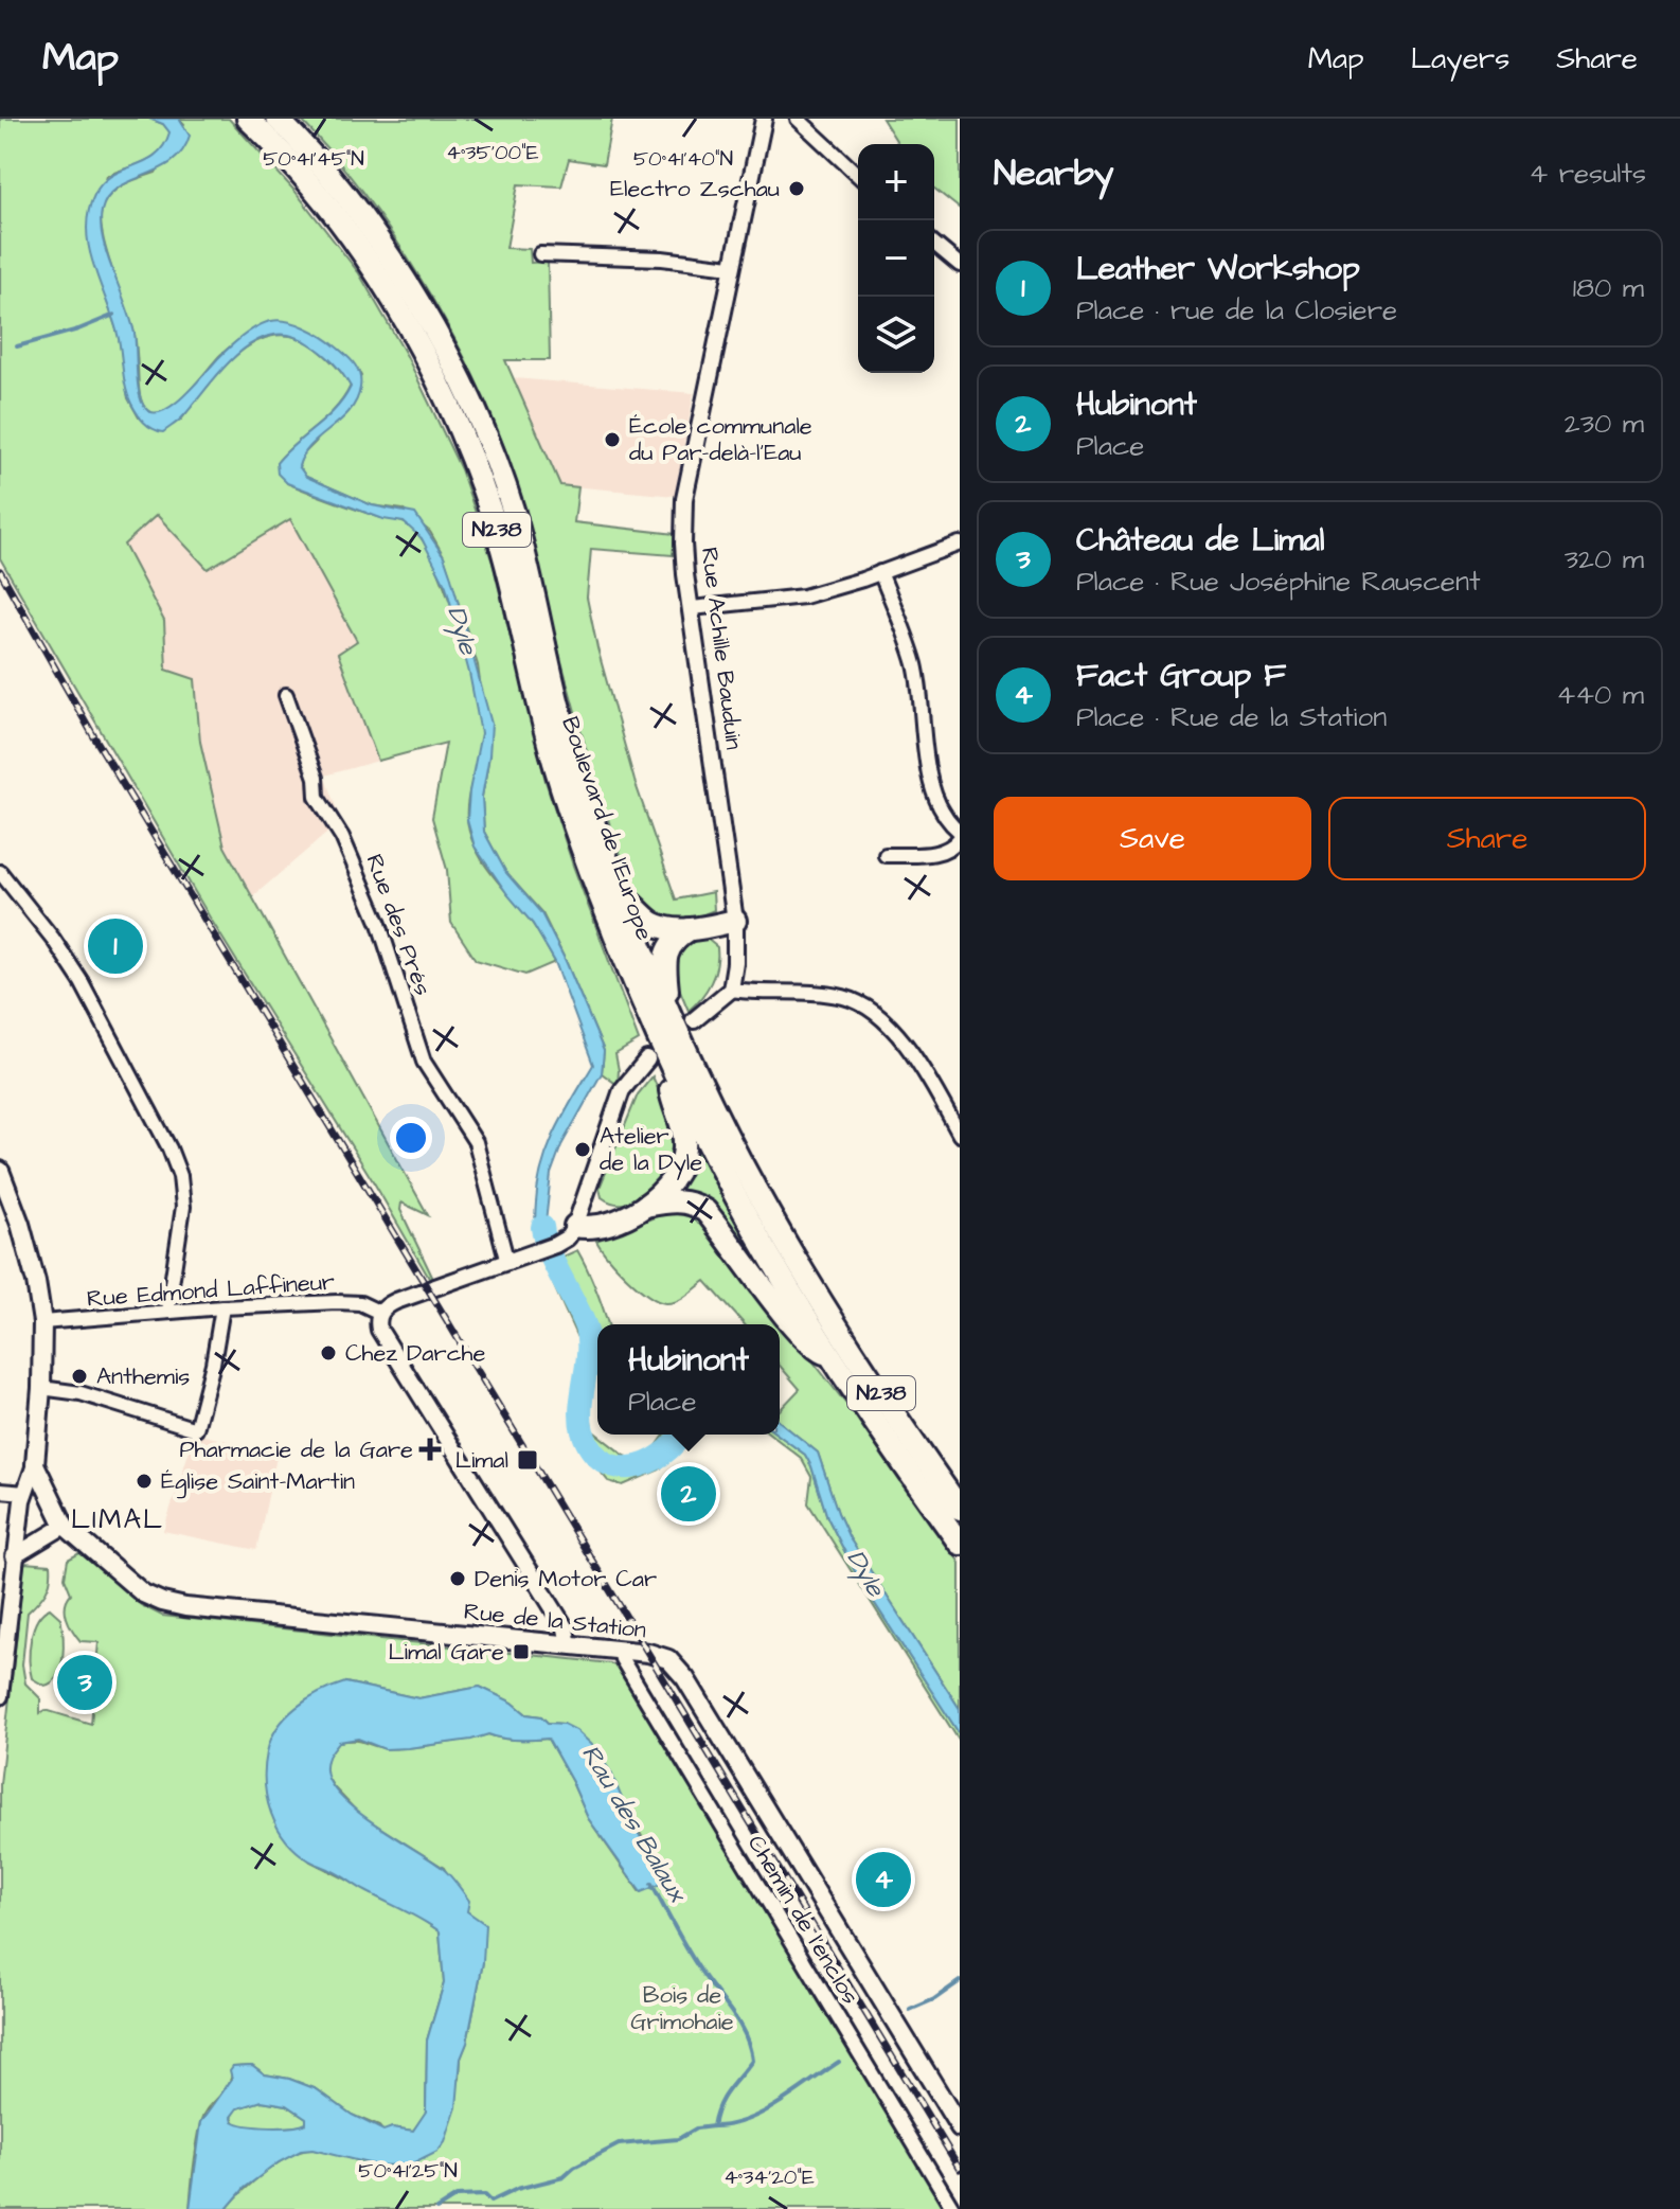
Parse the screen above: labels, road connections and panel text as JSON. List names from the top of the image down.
{
  "streets": {
    "highway": ["N238", "Boulevard de l'Europe"],
    "main road": ["Rue de la Station"],
    "street": [
      "Rue Achille Bauduin",
      "Rue des Prés",
      "Rue Edmond Laffineur",
      "Chemin de l'enclos"
    ]
  },
  "crossings": [
    ["Rue de la Station", "Chemin de l'enclos"]
  ],
  "districts": ["LIMAL"],
  "water": ["Dyle", "Rau des Balaux"],
  "parks": ["Bois de Grimohaie"],
  "places": {
    "other": [
      "Electro Zschau",
      "École communale du Par-delà-l'Eau",
      "Atelier de la Dyle",
      "Chez Darche",
      "Anthemis",
      "Église Saint-Martin",
      "Denis Motor Car"
    ],
    "health": ["Pharmacie de la Gare"],
    "transit": ["Limal", "Limal Gare"]
  },
  "page": {
    "header": "Map",
    "nav": ["Map", "Layers", "Share"],
    "heading": ["Nearby", "4 results"],
    "map_buttons": ["+", "−"],
    "list": [
      {
        "mark": "1",
        "name": "Leather Workshop",
        "note": "Place · rue de la Closiere",
        "value": "180 m"
      },
      {
        "mark": "2",
        "name": "Hubinont",
        "note": "Place",
        "value": "230 m"
      },
      {
        "mark": "3",
        "name": "Château de Limal",
        "note": "Place · Rue Joséphine Rauscent",
        "value": "320 m"
      },
      {
        "mark": "4",
        "name": "Fact Group F",
        "note": "Place · Rue de la Station",
        "value": "440 m"
      }
    ],
    "buttons": ["Save", "Share"],
    "pins": [
      "1",
      "2",
      "3",
      "4"
    ],
    "popup": ["Hubinont", "Place"]
  },
  "coordinates": [
    "4°35'00\"E",
    "50°41'45\"N",
    "50°41'40\"N",
    "50°41'25\"N",
    "4°34'20\"E"
  ]
}
